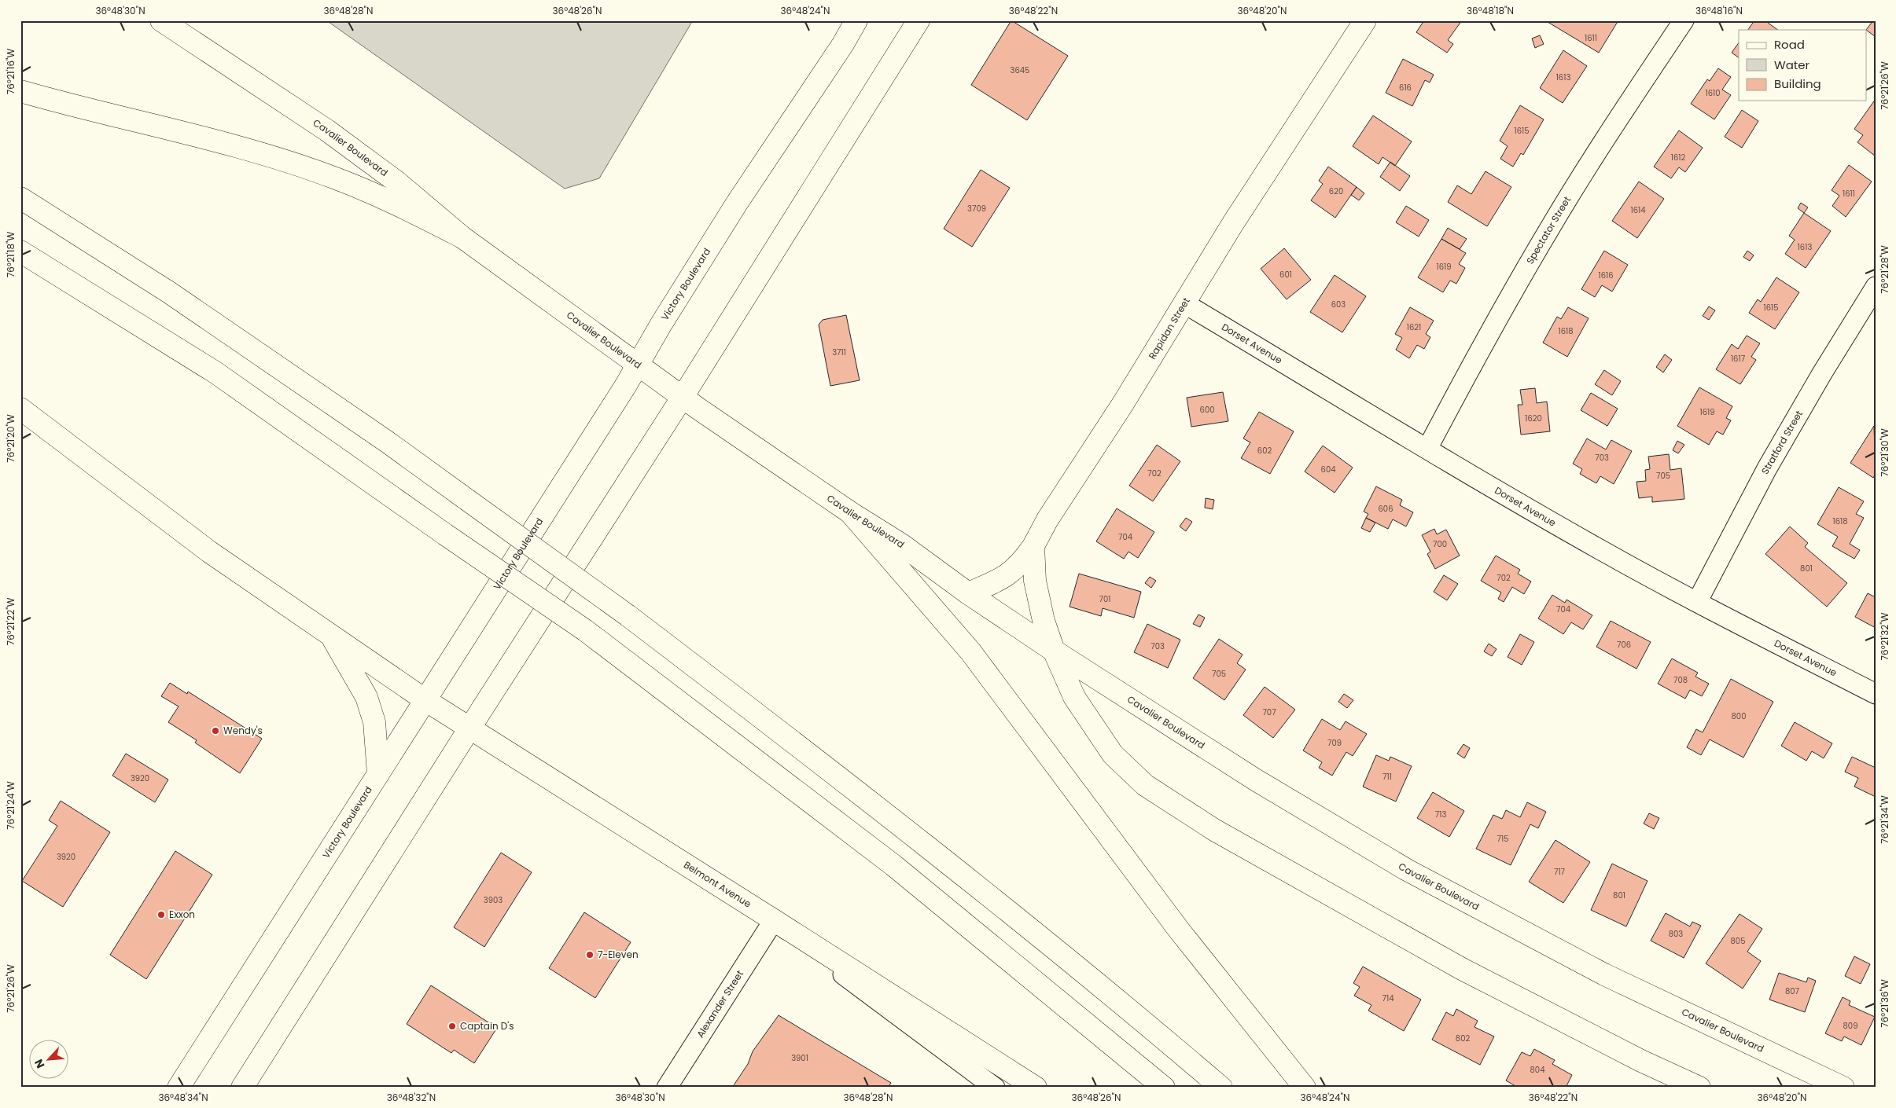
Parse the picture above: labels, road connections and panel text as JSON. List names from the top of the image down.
{
  "streets": {
    "main road": [
      "Cavalier Boulevard",
      "Victory Boulevard",
      "Rapidan Street",
      "Belmont Avenue"
    ],
    "street": [
      "Spectator Street",
      "Dorset Avenue",
      "Stratford Street",
      "Alexander Street"
    ]
  },
  "crossings": [
    ["Cavalier Boulevard", "Victory Boulevard"],
    ["Cavalier Boulevard", "Rapidan Street"],
    ["Spectator Street", "Dorset Avenue"],
    ["Victory Boulevard", "Belmont Avenue"],
    ["Rapidan Street", "Dorset Avenue"],
    ["Dorset Avenue", "Stratford Street"],
    ["Belmont Avenue", "Alexander Street"]
  ],
  "places": [
    "Wendy's",
    "Exxon",
    "7-Eleven",
    "Captain D's"
  ],
  "house_numbers": [
    "1611",
    "3645",
    "1613",
    "616",
    "1610",
    "1615",
    "1612",
    "620",
    "1611",
    "3709",
    "1614",
    "1613",
    "1619",
    "601",
    "1616",
    "603",
    "1615",
    "1621",
    "1618",
    "3711",
    "1617",
    "600",
    "1619",
    "1620",
    "602",
    "703",
    "604",
    "702",
    "705",
    "606",
    "1618",
    "704",
    "700",
    "801",
    "702",
    "701",
    "704",
    "706",
    "703",
    "705",
    "708",
    "707",
    "800",
    "709",
    "711",
    "3920",
    "713",
    "715",
    "3920",
    "717",
    "801",
    "3903",
    "803",
    "805",
    "807",
    "714",
    "809",
    "802",
    "3901",
    "804"
  ],
  "legend": ["Road", "Water", "Building"],
  "north": "bottom left",
  "coordinates": [
    "36°48'30\"N",
    "36°48'28\"N",
    "36°48'26\"N",
    "36°48'24\"N",
    "36°48'22\"N",
    "36°48'20\"N",
    "36°48'18\"N",
    "36°48'16\"N",
    "76°21'16\"W",
    "76°21'26\"W",
    "76°21'18\"W",
    "76°21'28\"W",
    "76°21'20\"W",
    "76°21'30\"W",
    "76°21'22\"W",
    "76°21'32\"W",
    "76°21'24\"W",
    "76°21'34\"W",
    "76°21'36\"W",
    "36°48'34\"N",
    "36°48'32\"N"
  ]
}
